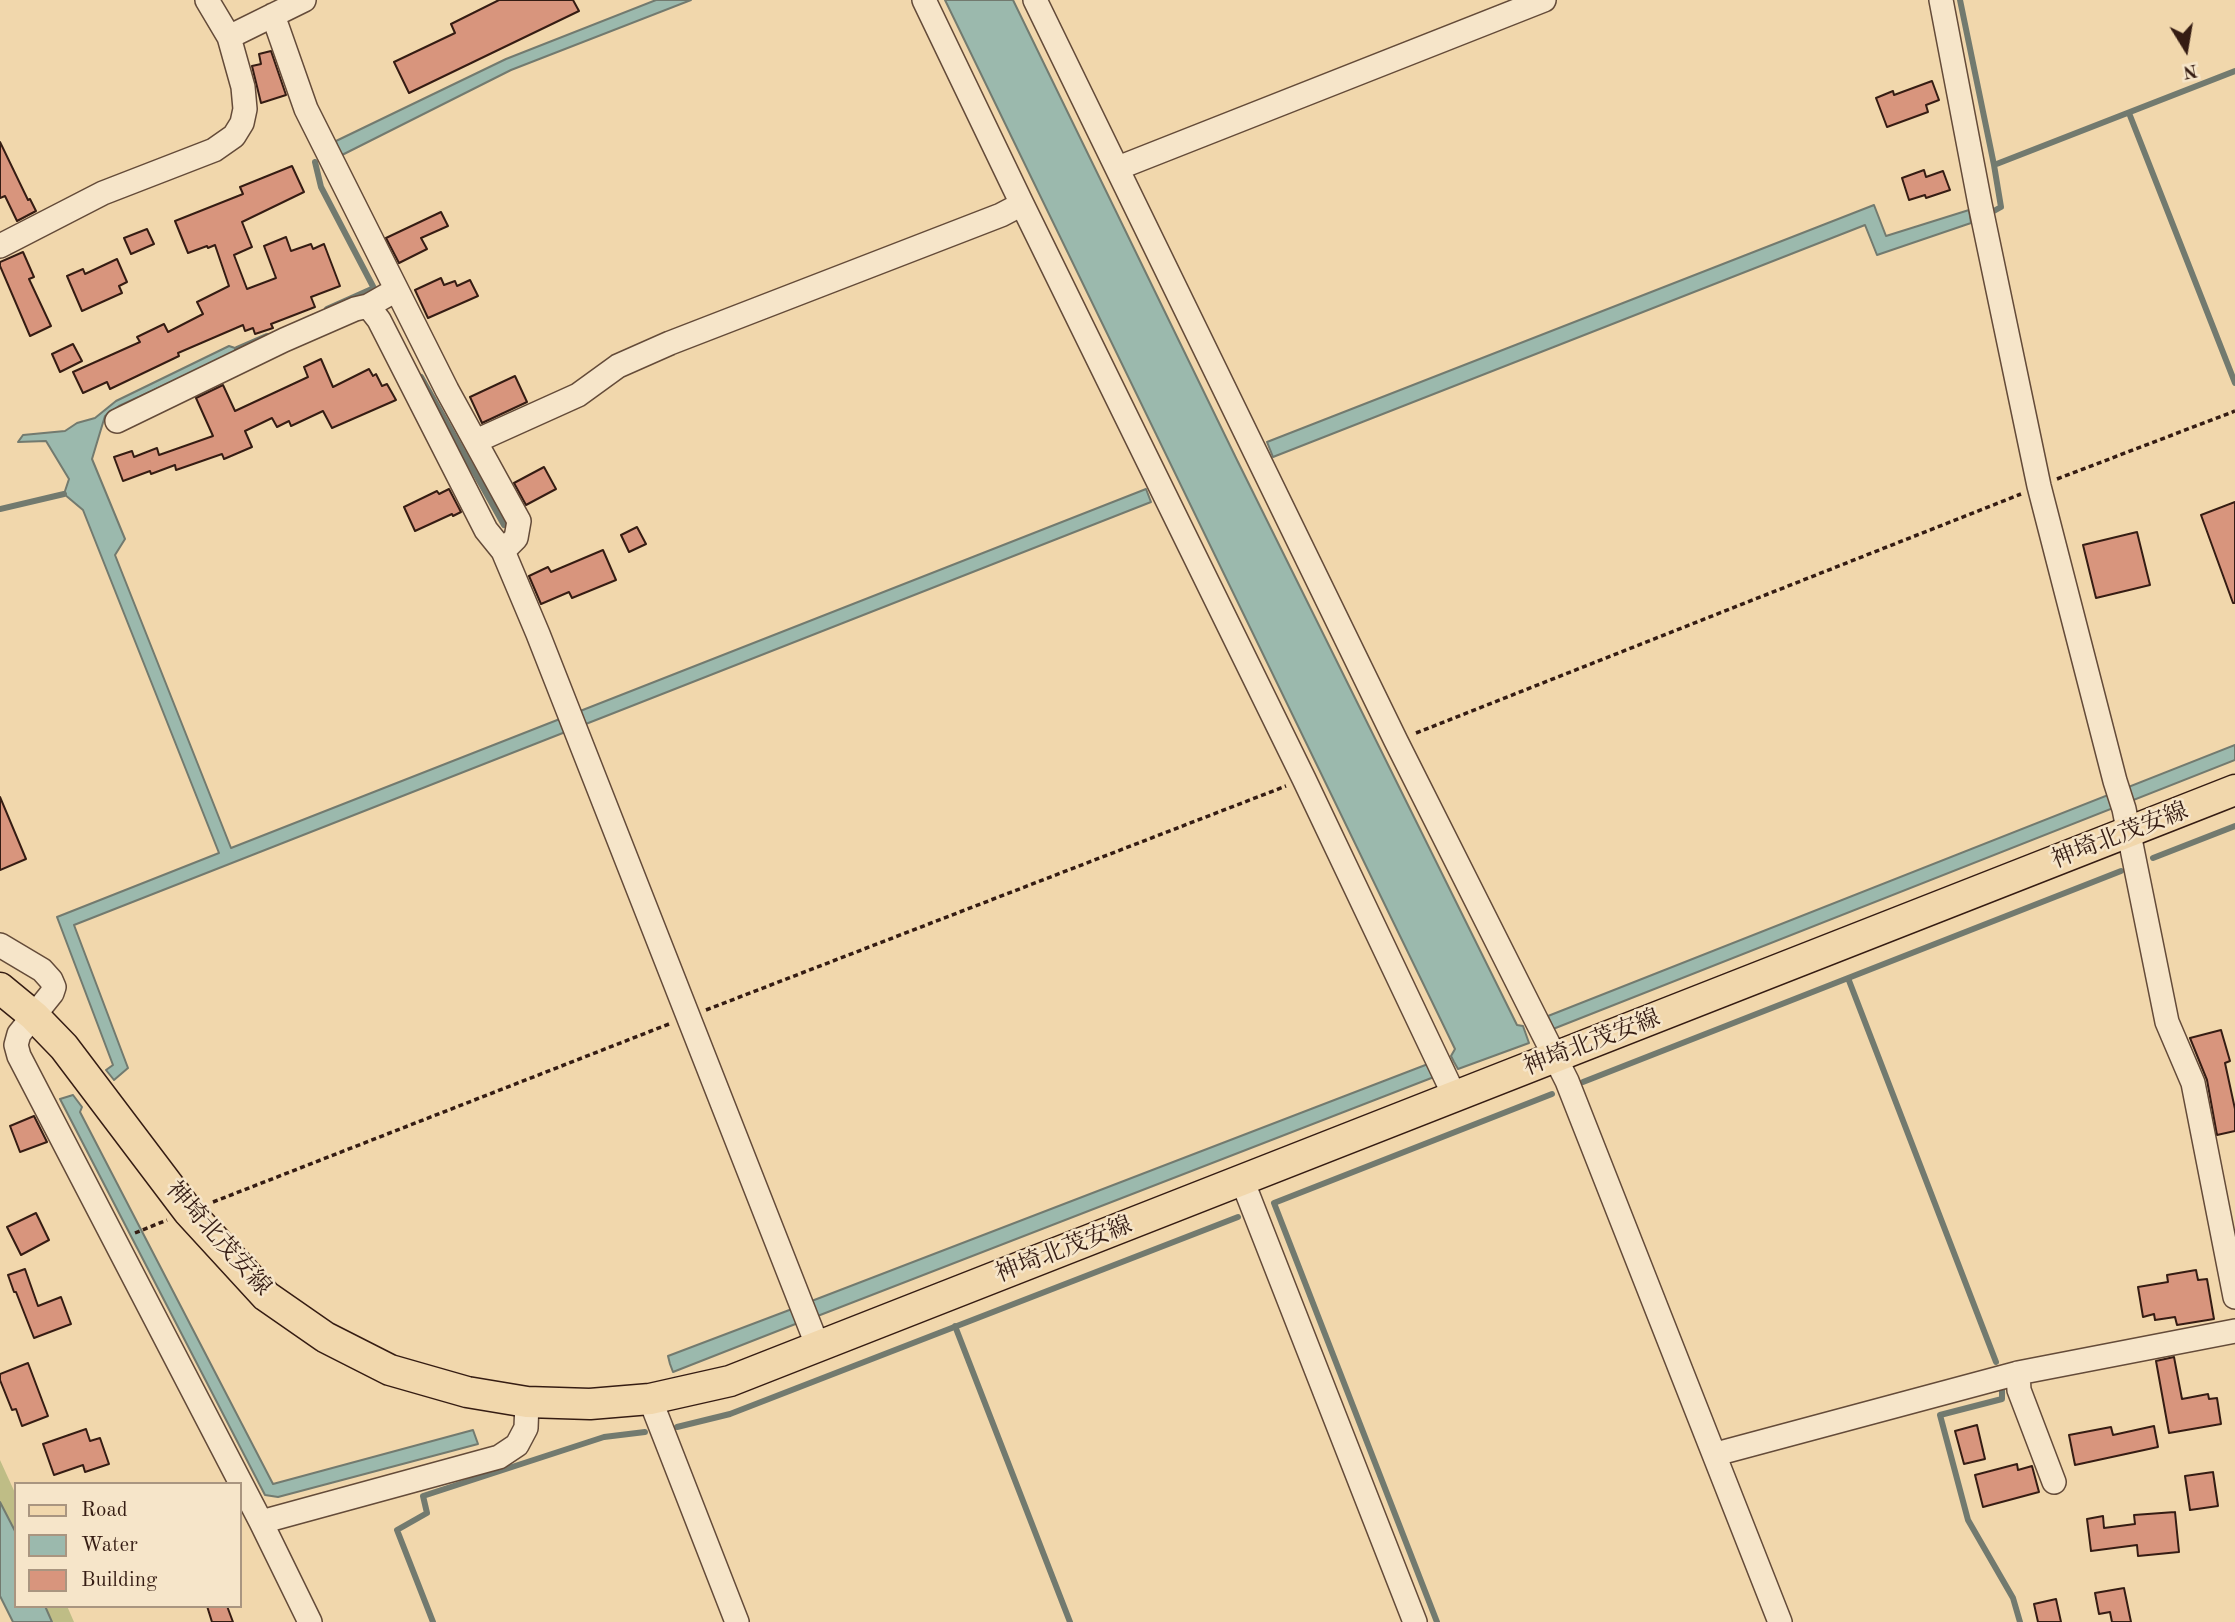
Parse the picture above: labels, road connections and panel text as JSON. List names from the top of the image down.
{
  "streets": {
    "main road": ["神埼北茂安線"]
  },
  "legend": ["Road", "Water", "Building"],
  "north": "bottom"
}
